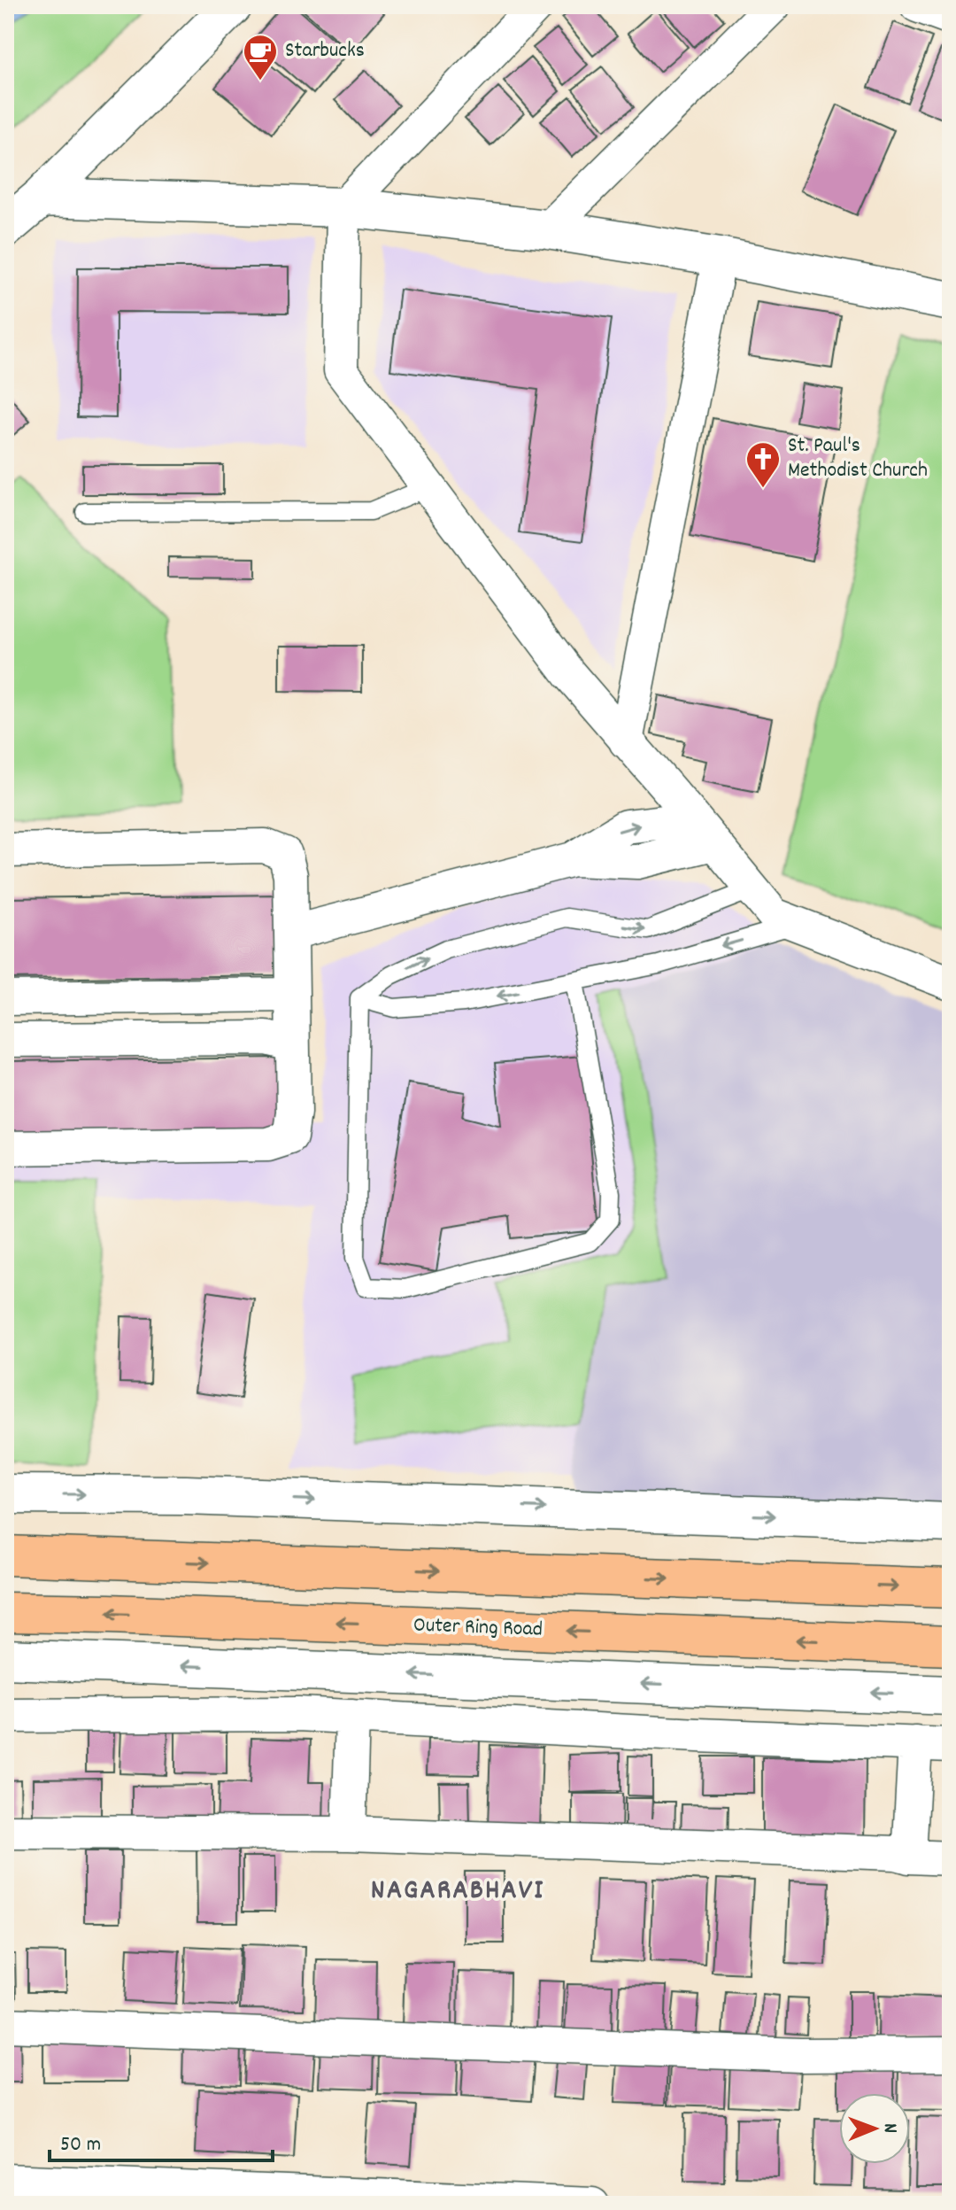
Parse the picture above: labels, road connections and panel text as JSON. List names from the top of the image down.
{
  "streets": {
    "highway": ["Outer Ring Road"]
  },
  "districts": ["NAGARABHAVI"],
  "places": {
    "cafe": ["Starbucks"],
    "church": ["St. Paul's Methodist Church"]
  },
  "scale_bar": "50 m",
  "north": "right"
}
